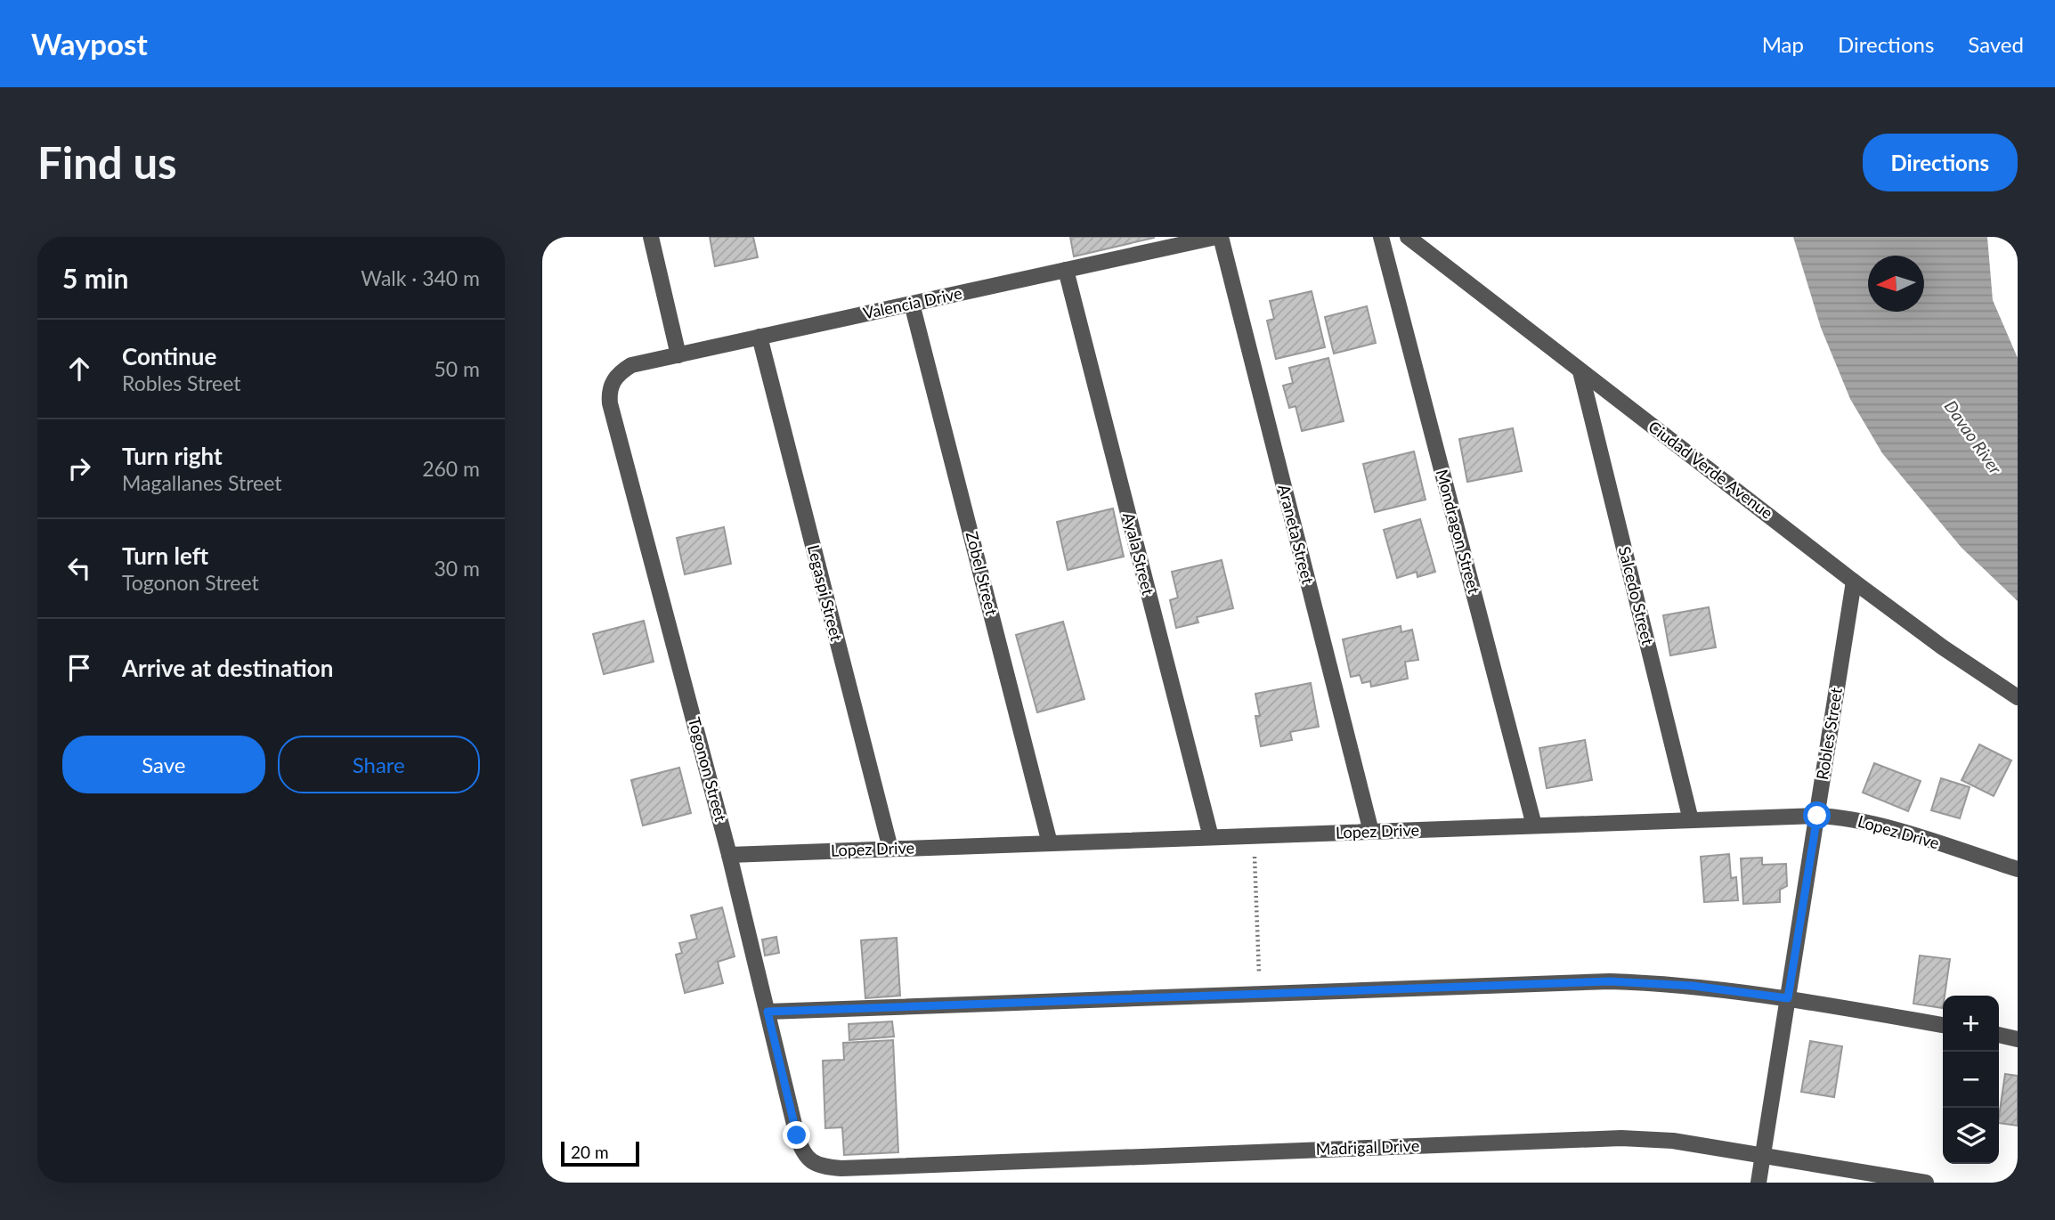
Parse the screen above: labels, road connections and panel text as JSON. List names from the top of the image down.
{
  "streets": {
    "street": [
      "Valencia Drive",
      "Ciudad Verde Avenue",
      "Mondragon Street",
      "Araneta Street",
      "Ayala Street",
      "Zobel Street",
      "Legaspi Street",
      "Salcedo Street",
      "Robles Street",
      "Togonon Street",
      "Lopez Drive",
      "Madrigal Drive"
    ]
  },
  "crossings": [
    ["Valencia Drive", "Araneta Street"],
    ["Valencia Drive", "Ayala Street"],
    ["Valencia Drive", "Zobel Street"],
    ["Valencia Drive", "Legaspi Street"],
    ["Valencia Drive", "Togonon Street"],
    ["Ciudad Verde Avenue", "Salcedo Street"],
    ["Ciudad Verde Avenue", "Robles Street"],
    ["Mondragon Street", "Lopez Drive"],
    ["Araneta Street", "Lopez Drive"],
    ["Ayala Street", "Lopez Drive"],
    ["Zobel Street", "Lopez Drive"],
    ["Legaspi Street", "Lopez Drive"],
    ["Salcedo Street", "Lopez Drive"],
    ["Robles Street", "Lopez Drive"],
    ["Robles Street", "Madrigal Drive"],
    ["Togonon Street", "Lopez Drive"],
    ["Togonon Street", "Madrigal Drive"]
  ],
  "water": ["Davao River"],
  "scale_bar": "20 m",
  "north": "left",
  "page": {
    "header": "Waypost",
    "nav": ["Map", "Directions", "Saved"],
    "buttons": [
      "Directions",
      ["Save", "Share"]
    ],
    "title": "Find us",
    "heading": ["5 min", "Walk · 340 m"],
    "list": [
      ["Continue", "Robles Street", "50 m"],
      ["Turn right", "Magallanes Street", "260 m"],
      ["Turn left", "Togonon Street", "30 m"],
      "Arrive at destination"
    ],
    "map_buttons": ["+", "−"],
    "scale": "20 m"
  }
}
